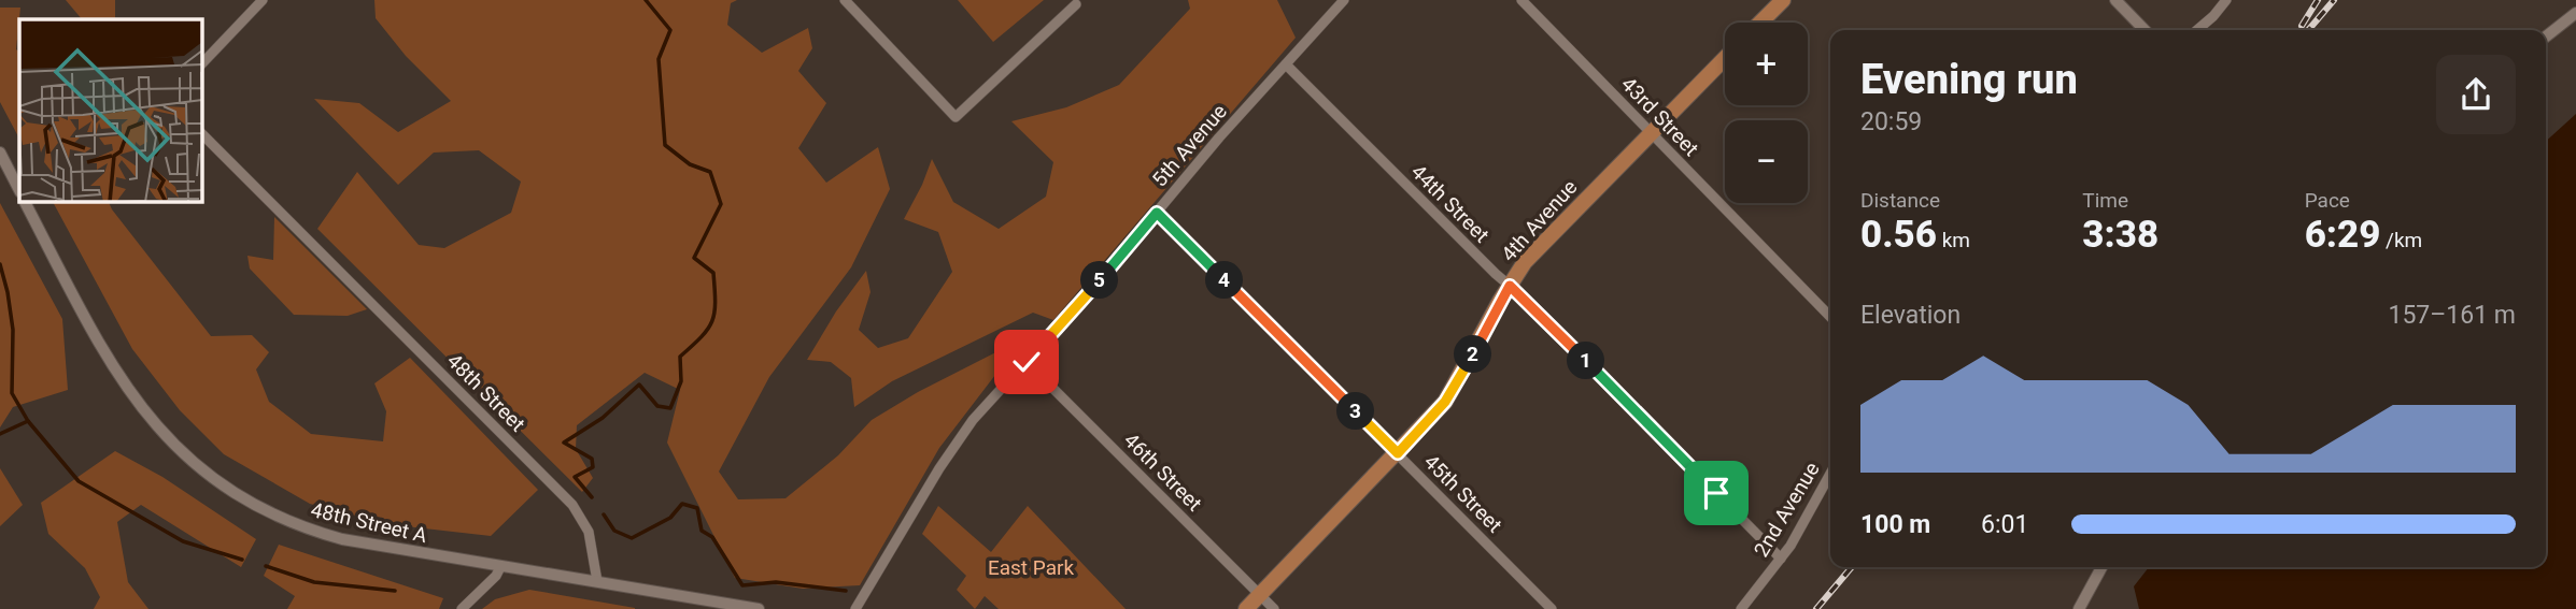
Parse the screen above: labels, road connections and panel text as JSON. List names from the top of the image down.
{
  "streets": {
    "main road": ["4th Avenue"],
    "street": [
      "43rd Street",
      "5th Avenue",
      "44th Street",
      "48th Street",
      "46th Street",
      "45th Street",
      "2nd Avenue",
      "48th Street A"
    ]
  },
  "crossings": [
    ["43rd Street", "4th Avenue"],
    ["5th Avenue", "44th Street"],
    ["5th Avenue", "46th Street"],
    ["5th Avenue", "45th Street"],
    ["44th Street", "4th Avenue"],
    ["44th Street", "2nd Avenue"],
    ["4th Avenue", "46th Street"],
    ["4th Avenue", "45th Street"],
    ["48th Street", "48th Street A"]
  ],
  "parks": ["East Park"],
  "page": {
    "map_buttons": ["+", "−"],
    "heading": ["Evening run", "20:59"],
    "stats": [
      ["Distance", "0.56 km"],
      ["Time", "3:38"],
      ["Pace", "6:29 /km"]
    ],
    "pins": [
      "4",
      "5",
      "2",
      "1",
      "3"
    ],
    "chart": ["Elevation", "157–161 m"],
    "list": [
      {
        "name": "100 m",
        "note": "6:01"
      }
    ]
  }
}
